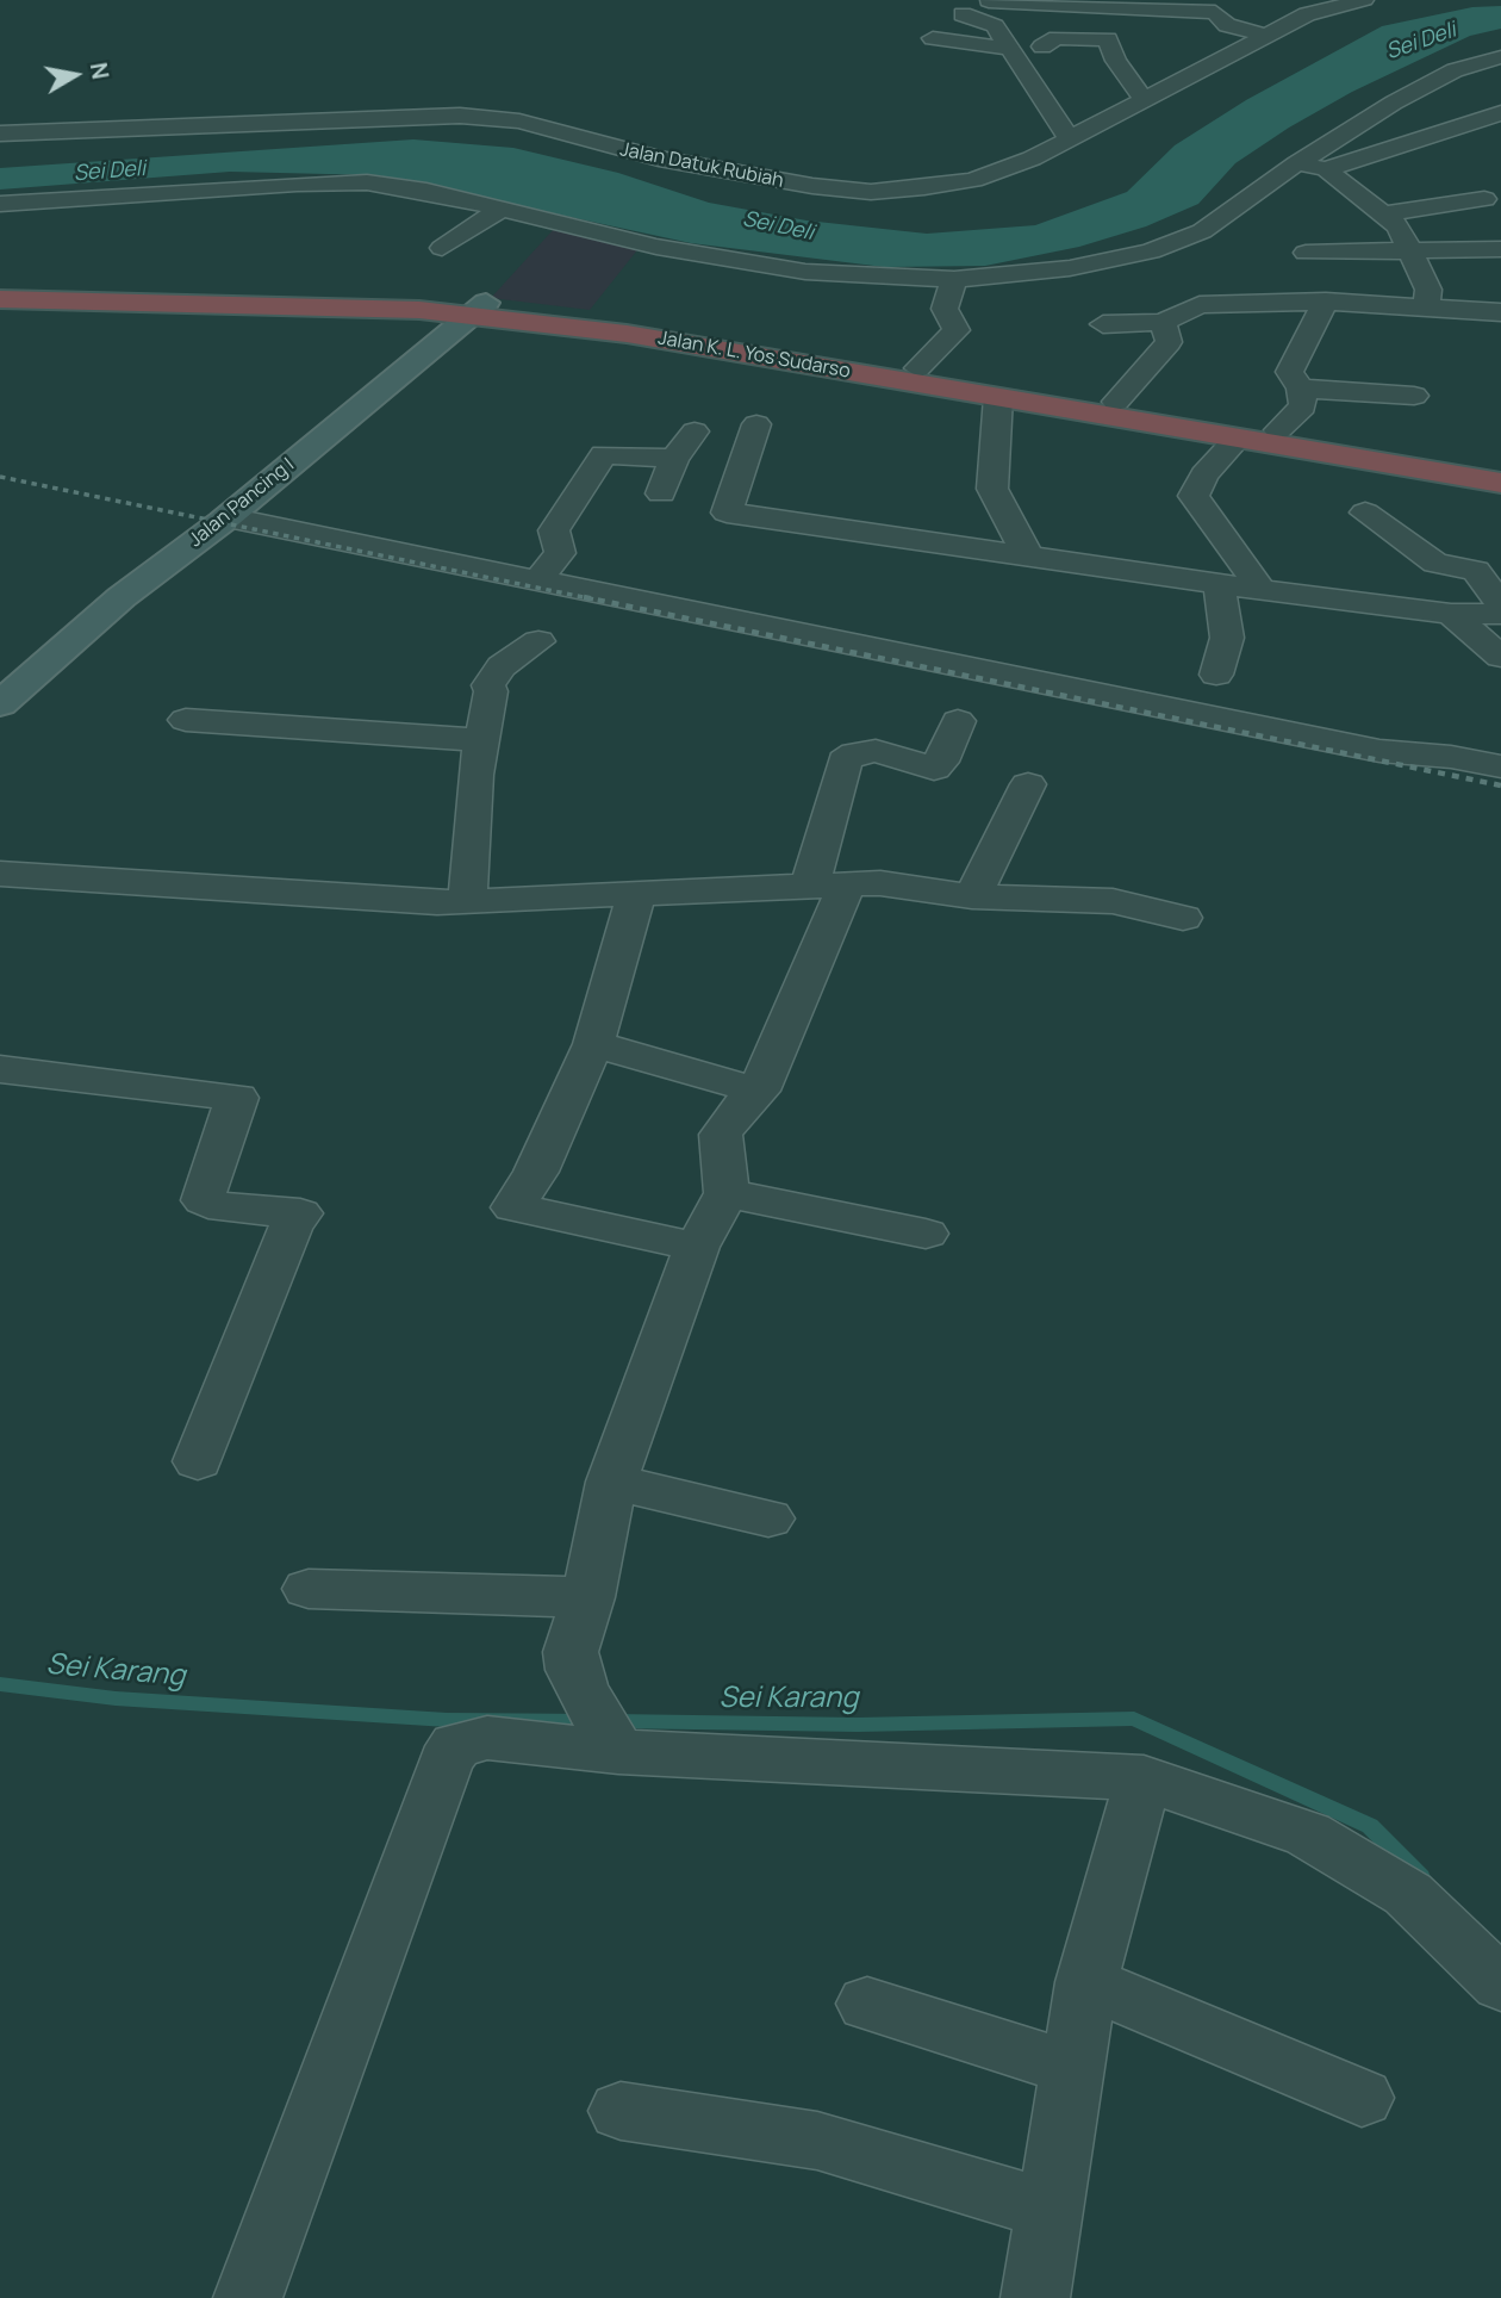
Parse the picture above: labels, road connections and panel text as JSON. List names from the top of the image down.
{
  "streets": {
    "highway": ["Jalan K. L. Yos Sudarso"],
    "main road": ["Jalan Pancing I"],
    "street": ["Jalan Datuk Rubiah"]
  },
  "crossings": [
    ["Jalan K. L. Yos Sudarso", "Jalan Pancing I"]
  ],
  "water": ["Sei Deli", "Sei Karang"],
  "north": "right"
}
